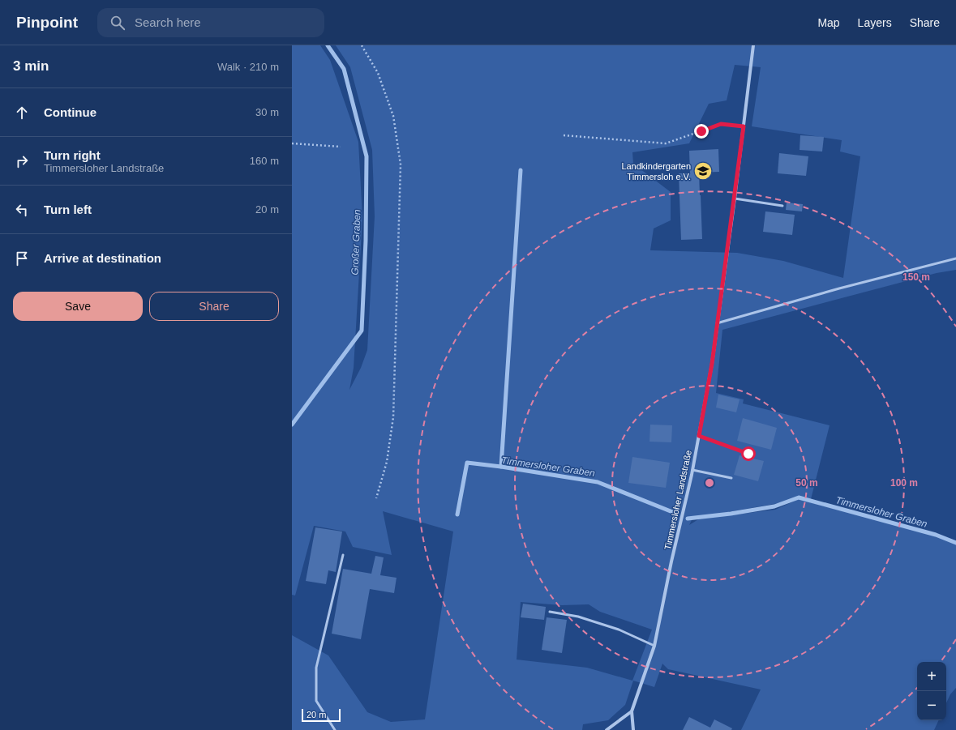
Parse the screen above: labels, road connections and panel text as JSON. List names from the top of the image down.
{
  "streets": {
    "street": ["Timmersloher Landstraße"]
  },
  "water": ["Großer Graben", "Timmersloher Graben"],
  "places": {
    "school or university": ["Landkindergarten Timmersloh e.V."]
  },
  "scale_bar": "20 m",
  "page": {
    "header": "Pinpoint",
    "search": "Search here",
    "nav": ["Map", "Layers", "Share"],
    "heading": ["3 min", "Walk · 210 m"],
    "list": [
      ["Continue", "30 m"],
      ["Turn right", "Timmersloher Landstraße", "160 m"],
      ["Turn left", "20 m"],
      "Arrive at destination"
    ],
    "buttons": ["Save", "Share"],
    "map_buttons": ["+", "−"],
    "scale": "20 m"
  },
  "rings": ["150 m", "50 m", "100 m"]
}
